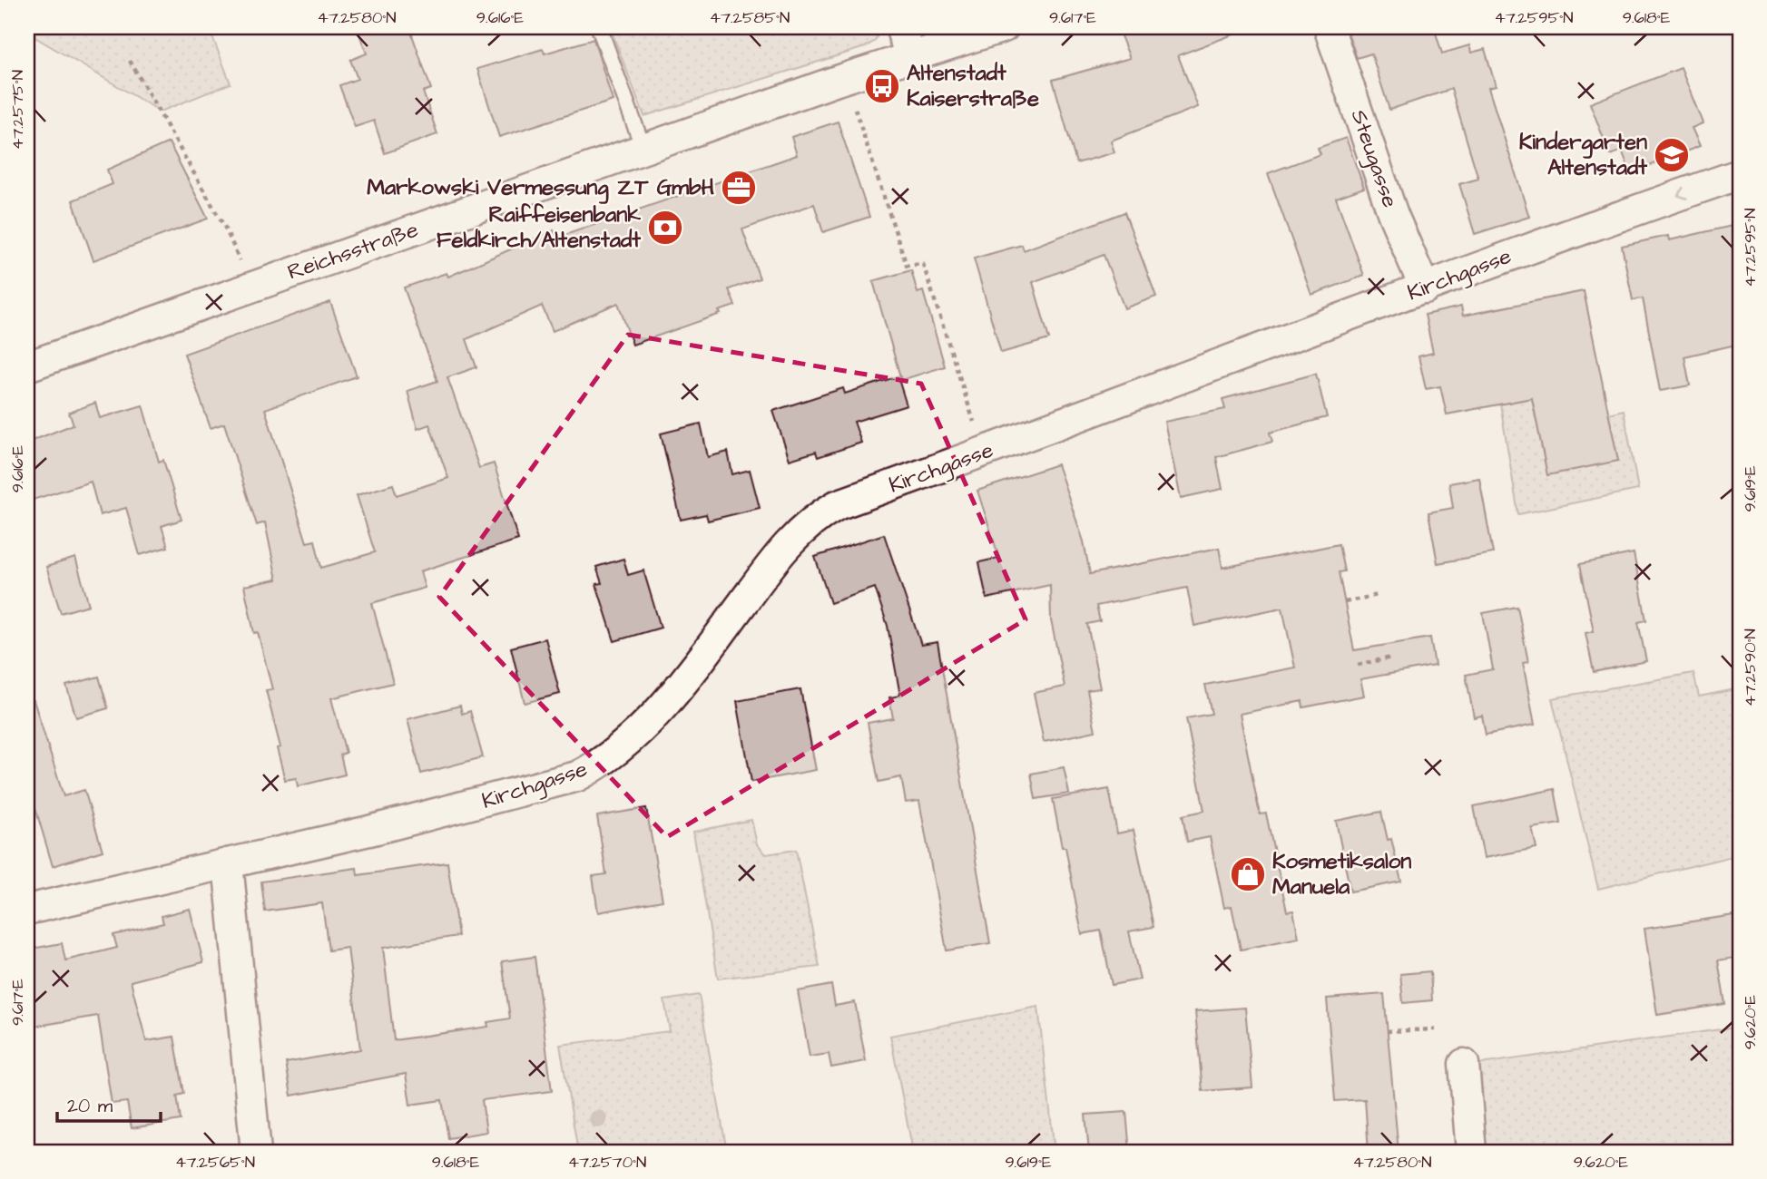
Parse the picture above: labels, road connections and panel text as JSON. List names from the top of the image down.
{
  "streets": {
    "street": ["Steugasse", "Reichsstraße", "Kirchgasse"]
  },
  "crossings": [
    ["Steugasse", "Kirchgasse"]
  ],
  "places": {
    "bus stop": ["Altenstadt Kaiserstraße"],
    "school or university": ["Kindergarten Altenstadt"],
    "office": ["Markowski Vermessung ZT GmbH"],
    "bank": ["Raiffeisenbank Feldkirch/Altenstadt"],
    "shop": ["Kosmetiksalon Manuela"]
  },
  "scale_bar": "20 m",
  "coordinates": [
    "47.2580°N",
    "9.616°E",
    "47.2585°N",
    "9.617°E",
    "47.2595°N",
    "9.618°E",
    "47.2575°N",
    "9.619°E",
    "47.2590°N",
    "9.620°E",
    "47.2565°N",
    "47.2570°N"
  ]
}
